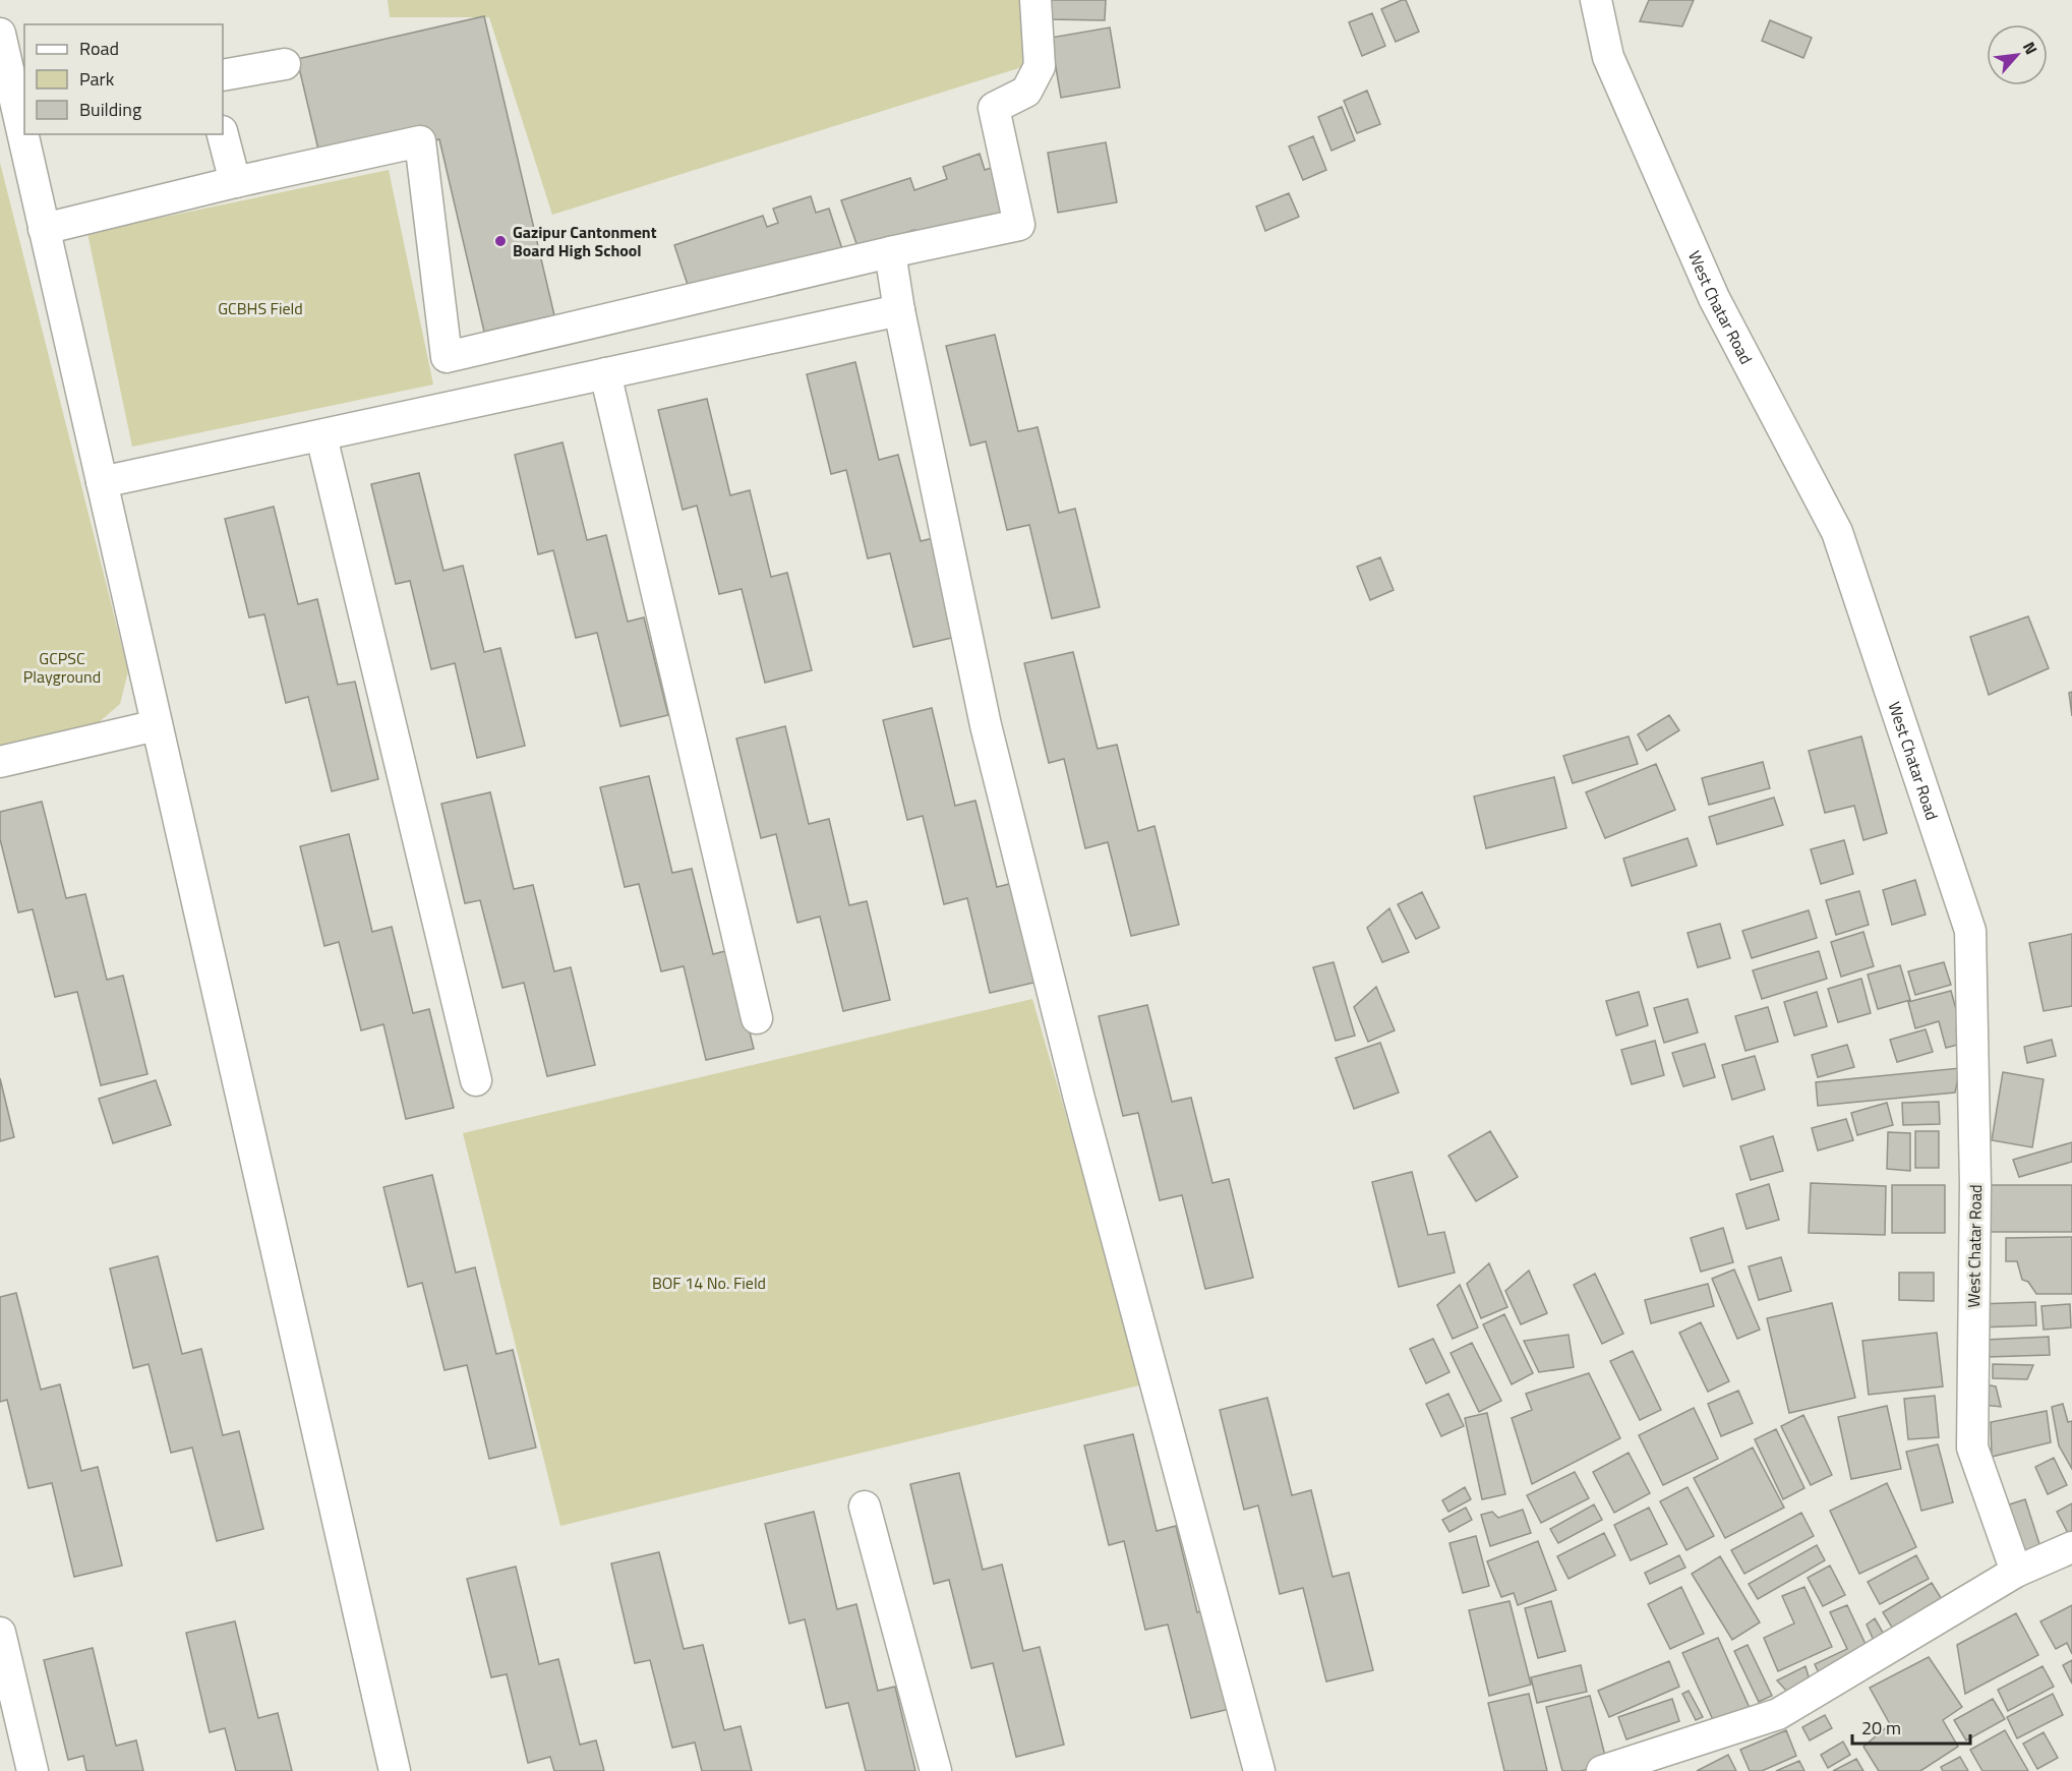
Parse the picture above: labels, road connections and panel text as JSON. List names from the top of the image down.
{
  "streets": {
    "street": ["West Chatar Road"]
  },
  "parks": ["GCBHS Field", "GCPSC Playground", "BOF 14 No. Field"],
  "places": ["Gazipur Cantonment Board High School"],
  "legend": ["Road", "Park", "Building"],
  "scale_bar": "20 m",
  "north": "top right"
}
